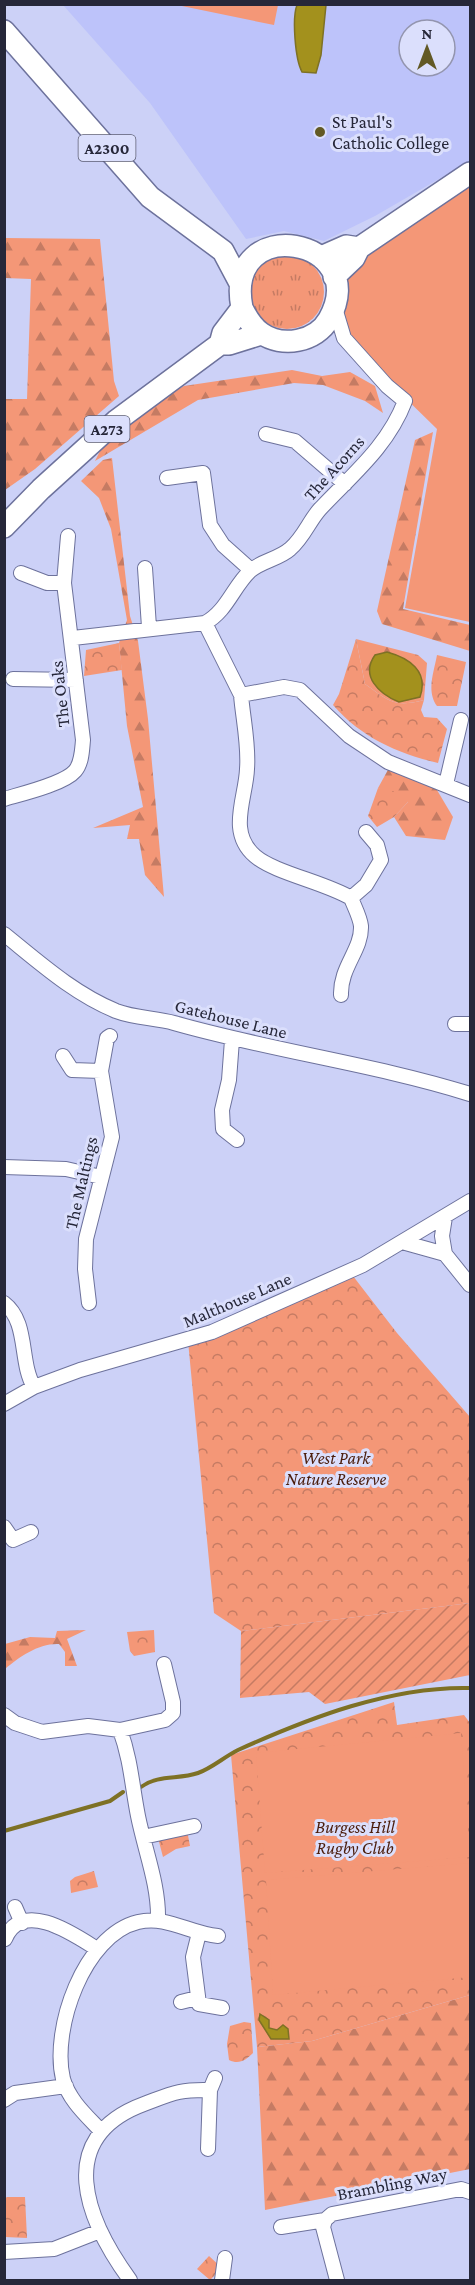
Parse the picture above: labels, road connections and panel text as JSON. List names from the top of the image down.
{
  "streets": {
    "main road": ["A2300", "A273"],
    "street": [
      "The Acorns",
      "The Oaks",
      "Gatehouse Lane",
      "The Maltings",
      "Malthouse Lane",
      "Brambling Way"
    ]
  },
  "crossings": [
    ["A2300", "A273"]
  ],
  "parks": ["West Park Nature Reserve", "Burgess Hill Rugby Club"],
  "places": ["St Paul's Catholic College"],
  "north": "top"
}
